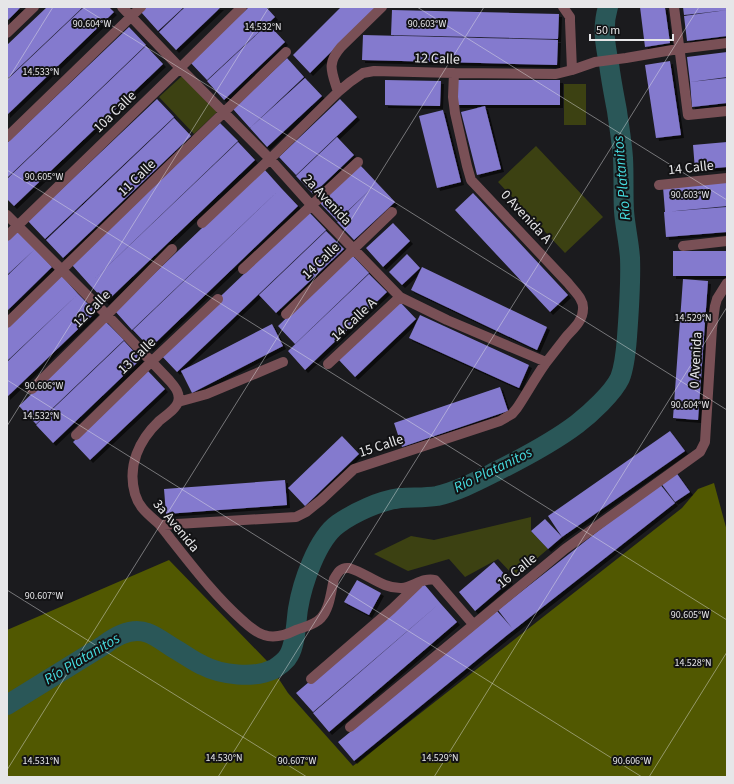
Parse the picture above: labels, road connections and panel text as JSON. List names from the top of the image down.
{
  "streets": {
    "street": [
      "12 Calle",
      "10a Calle",
      "14 Calle",
      "11 Calle",
      "2a Avenida",
      "0 Avenida A",
      "14 Calle A",
      "13 Calle",
      "0 Avenida",
      "15 Calle",
      "3a Avenida",
      "16 Calle"
    ]
  },
  "crossings": [
    ["12 Calle", "2a Avenida"],
    ["12 Calle", "0 Avenida A"],
    ["10a Calle", "2a Avenida"],
    ["14 Calle", "2a Avenida"],
    ["11 Calle", "2a Avenida"],
    ["2a Avenida", "0 Avenida A"],
    ["2a Avenida", "14 Calle A"],
    ["2a Avenida", "15 Calle"],
    ["0 Avenida A", "15 Calle"],
    ["0 Avenida", "16 Calle"],
    ["15 Calle", "3a Avenida"],
    ["3a Avenida", "16 Calle"]
  ],
  "water": ["Río Platanitos"],
  "scale_bar": "50 m",
  "coordinates": [
    "90.604°W",
    "90.603°W",
    "14.532°N",
    "14.533°N",
    "90.605°W",
    "14.529°N",
    "90.606°W",
    "90.607°W",
    "14.528°N",
    "14.530°N",
    "14.531°N"
  ]
}
